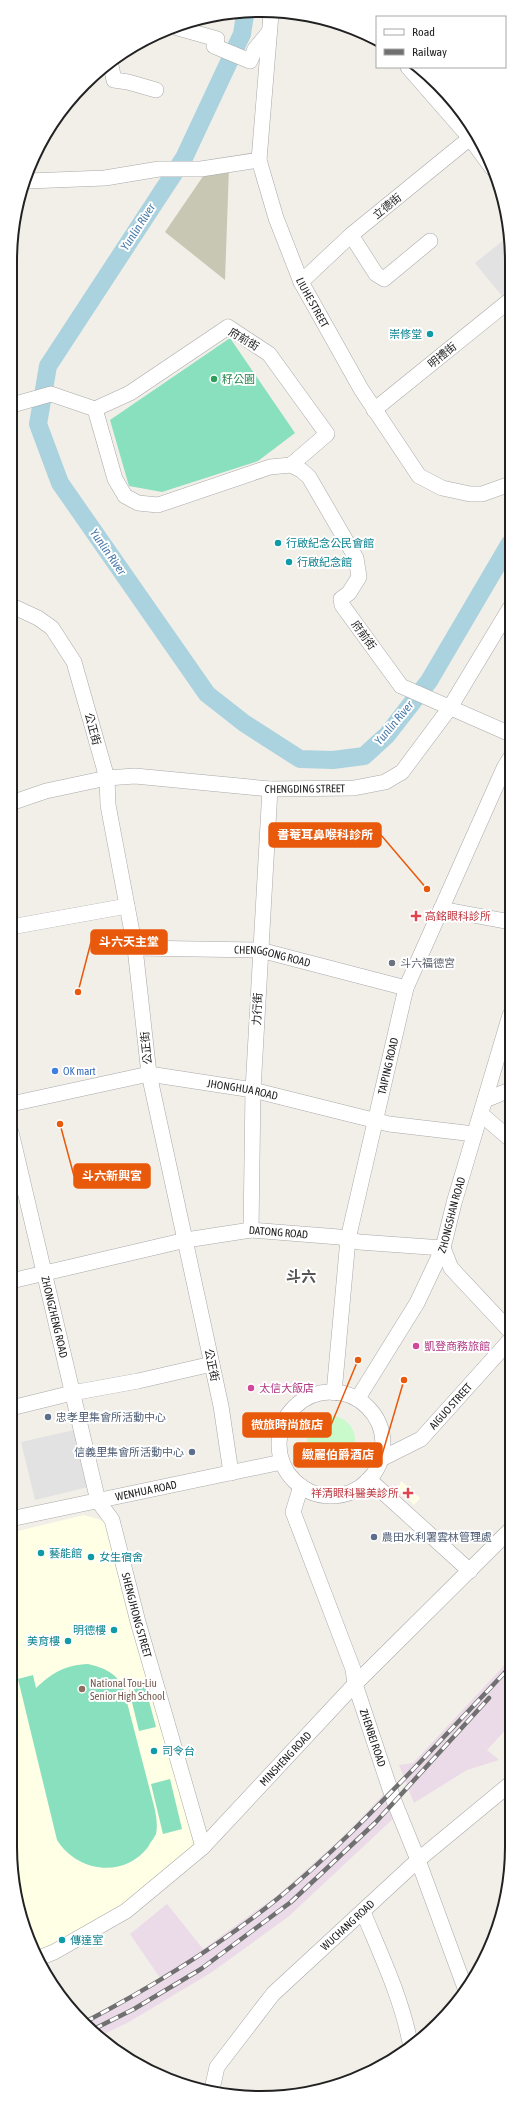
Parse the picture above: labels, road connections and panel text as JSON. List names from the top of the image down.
{
  "streets": {
    "street": [
      "立德街",
      "LIUHE STREET",
      "府前街",
      "明禮街",
      "公正街",
      "CHENGDING STREET",
      "CHENGGONG ROAD",
      "力行街",
      "TAIPING ROAD",
      "JHONGHUA ROAD",
      "ZHONGSHAN ROAD",
      "DATONG ROAD",
      "ZHONGZHENG ROAD",
      "AIGUO STREET",
      "WENHUA ROAD",
      "SHENGJHONG STREET",
      "ZHENBEI ROAD",
      "MINSHENG ROAD",
      "WUCHANG ROAD"
    ]
  },
  "crossings": [
    ["立德街", "LIUHE STREET"],
    ["LIUHE STREET", "明禮街"],
    ["府前街", "CHENGDING STREET"],
    ["公正街", "CHENGDING STREET"],
    ["公正街", "CHENGGONG ROAD"],
    ["公正街", "JHONGHUA ROAD"],
    ["公正街", "DATONG ROAD"],
    ["公正街", "WENHUA ROAD"],
    ["CHENGDING STREET", "力行街"],
    ["CHENGGONG ROAD", "力行街"],
    ["CHENGGONG ROAD", "TAIPING ROAD"],
    ["力行街", "JHONGHUA ROAD"],
    ["力行街", "DATONG ROAD"],
    ["TAIPING ROAD", "JHONGHUA ROAD"],
    ["TAIPING ROAD", "ZHONGSHAN ROAD"],
    ["TAIPING ROAD", "DATONG ROAD"],
    ["TAIPING ROAD", "AIGUO STREET"],
    ["TAIPING ROAD", "WENHUA ROAD"],
    ["TAIPING ROAD", "ZHENBEI ROAD"],
    ["JHONGHUA ROAD", "ZHONGSHAN ROAD"],
    ["ZHONGSHAN ROAD", "DATONG ROAD"],
    ["ZHONGSHAN ROAD", "AIGUO STREET"],
    ["ZHONGSHAN ROAD", "WENHUA ROAD"],
    ["ZHONGSHAN ROAD", "ZHENBEI ROAD"],
    ["DATONG ROAD", "ZHONGZHENG ROAD"],
    ["ZHONGZHENG ROAD", "WENHUA ROAD"],
    ["ZHONGZHENG ROAD", "SHENGJHONG STREET"],
    ["AIGUO STREET", "WENHUA ROAD"],
    ["AIGUO STREET", "ZHENBEI ROAD"],
    ["WENHUA ROAD", "SHENGJHONG STREET"],
    ["WENHUA ROAD", "ZHENBEI ROAD"],
    ["SHENGJHONG STREET", "MINSHENG ROAD"],
    ["ZHENBEI ROAD", "MINSHENG ROAD"],
    ["ZHENBEI ROAD", "WUCHANG ROAD"]
  ],
  "districts": ["斗六"],
  "water": ["Yunlin River"],
  "places": {
    "other": [
      "崇修堂",
      "籽公園",
      "行啟紀念公民會館",
      "行啟紀念館",
      "書菴耳鼻喉科診所",
      "斗六福德宮",
      "斗六天主堂",
      "OK mart",
      "斗六新興宮",
      "凱登商務旅館",
      "微旅時尚旅店",
      "緻麗伯爵酒店",
      "太信大飯店",
      "忠孝里集會所活動中心",
      "信義里集會所活動中心",
      "農田水利署雲林管理處",
      "藝能館",
      "女生宿舍",
      "明德樓",
      "美育樓",
      "National Tou-Liu Senior High School",
      "司令台",
      "傳達室"
    ],
    "health": ["高銘眼科診所", "祥清眼科醫美診所"]
  },
  "legend": ["Road", "Railway"]
}
